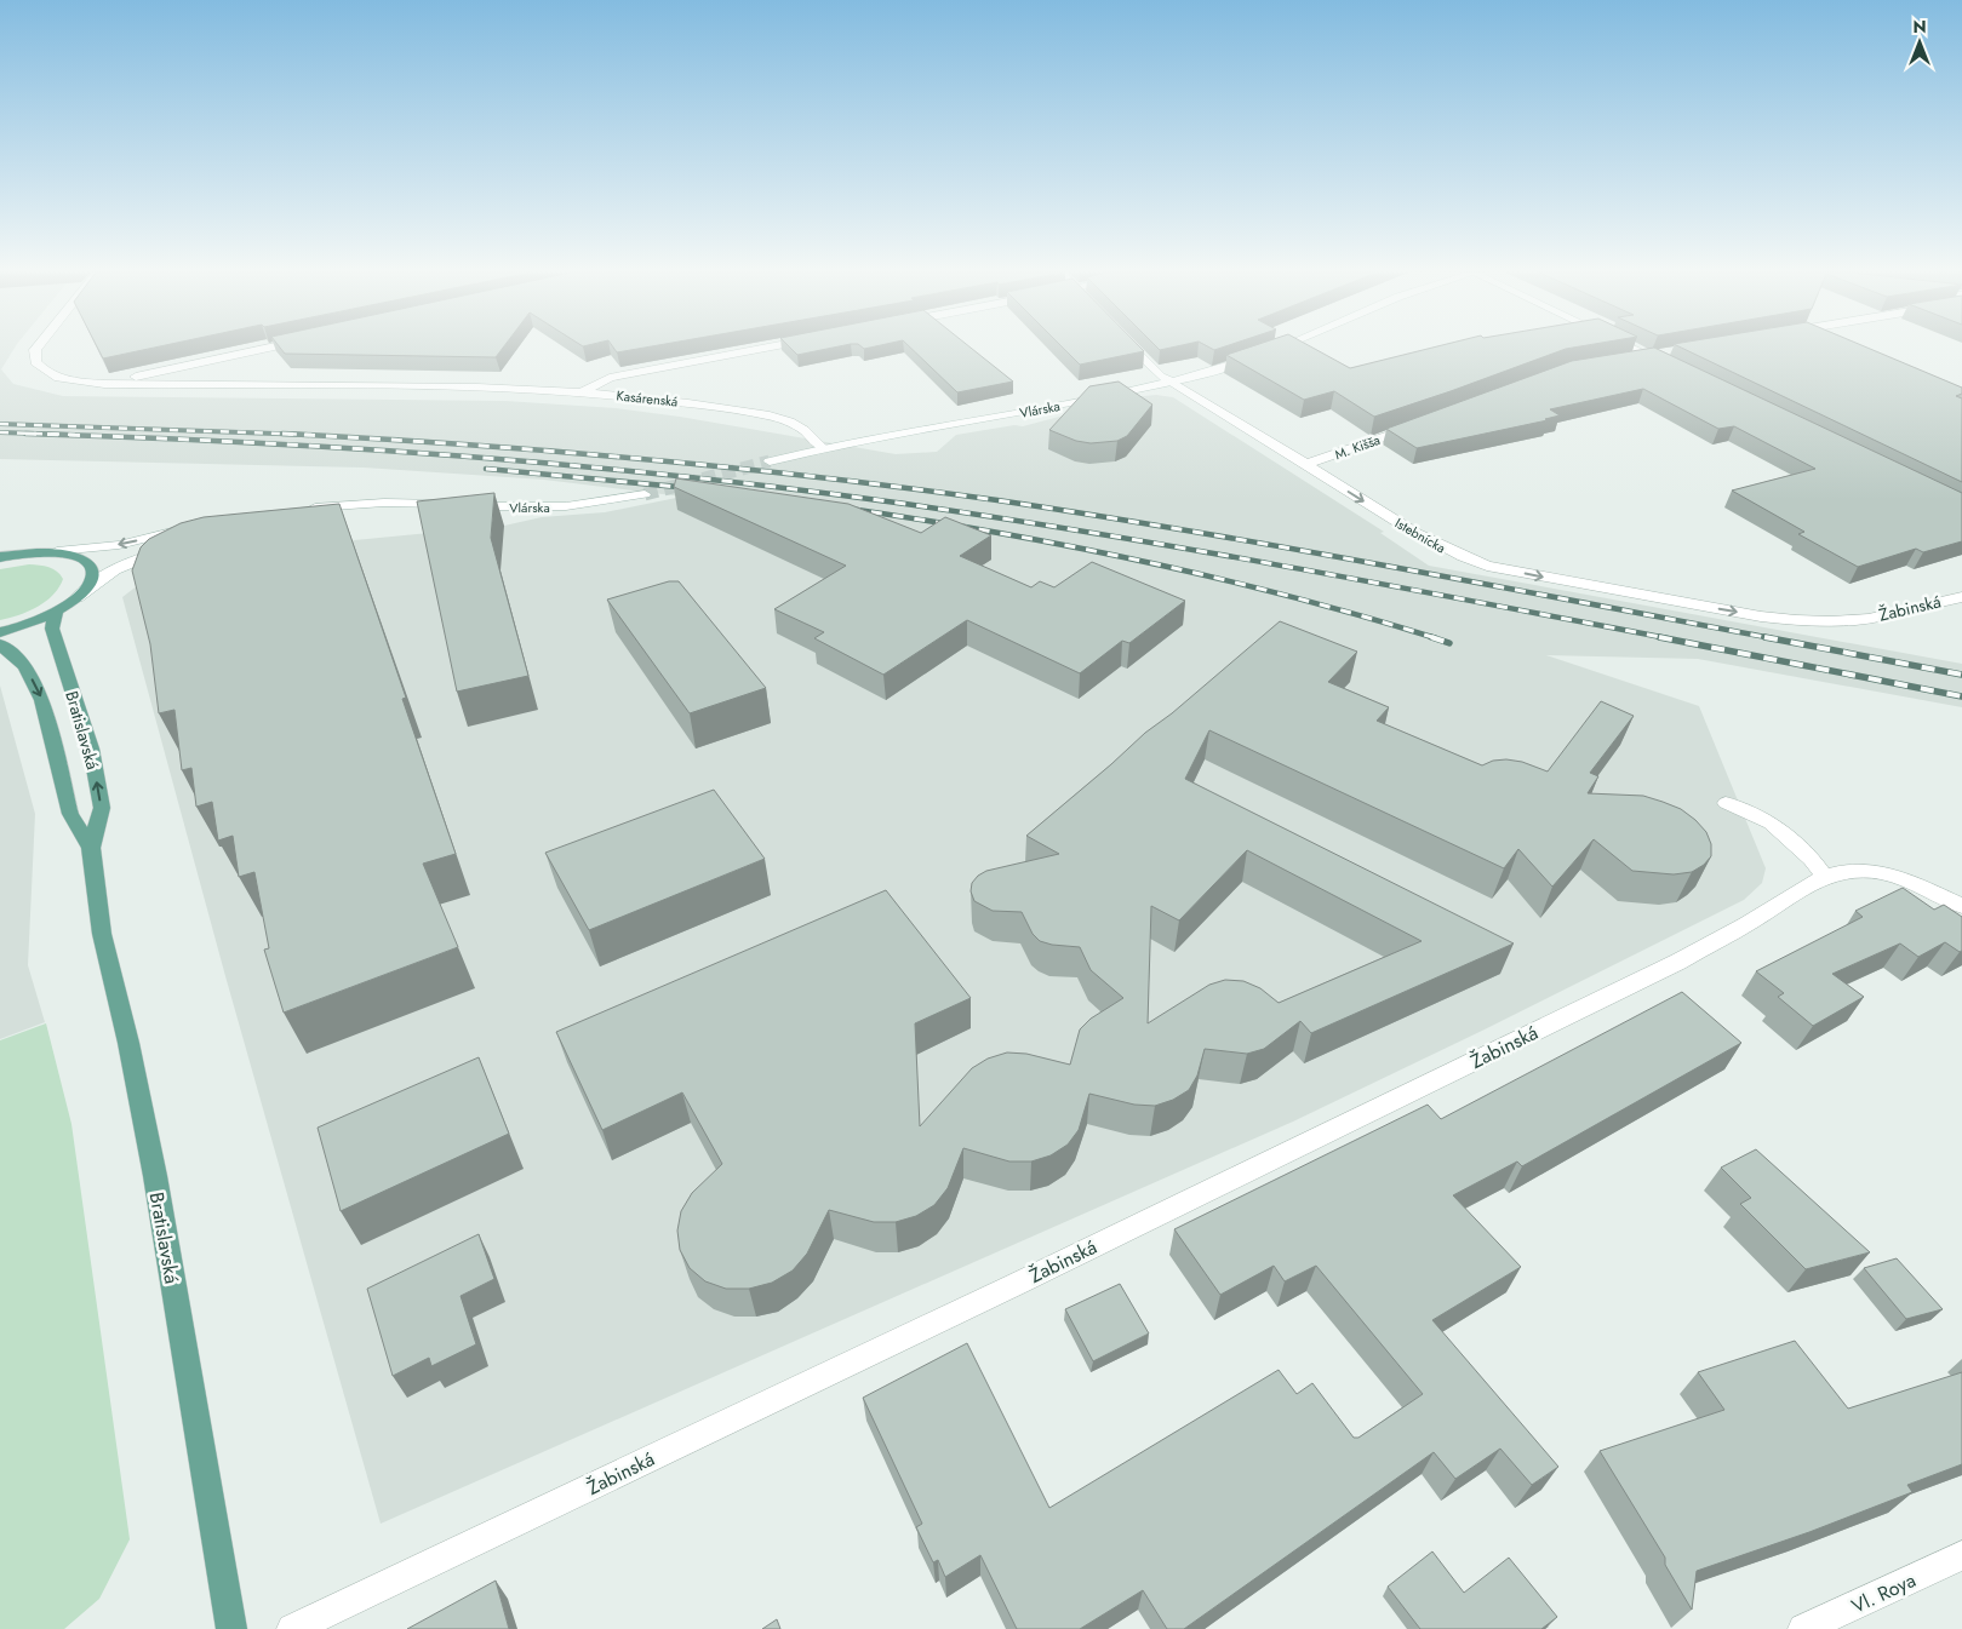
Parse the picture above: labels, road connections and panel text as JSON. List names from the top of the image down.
{
  "streets": {
    "main road": ["Bratislavská"],
    "street": [
      "Kasárenská",
      "Vlárska",
      "M. Kišša",
      "Istebnícka",
      "Žabinská",
      "Vl. Roya"
    ]
  },
  "crossings": [
    ["Kasárenská", "Vlárska"],
    ["Vlárska", "Istebnícka"],
    ["M. Kišša", "Istebnícka"],
    ["Istebnícka", "Žabinská"]
  ],
  "one_way": ["Istebnícka"],
  "north": "top"
}
